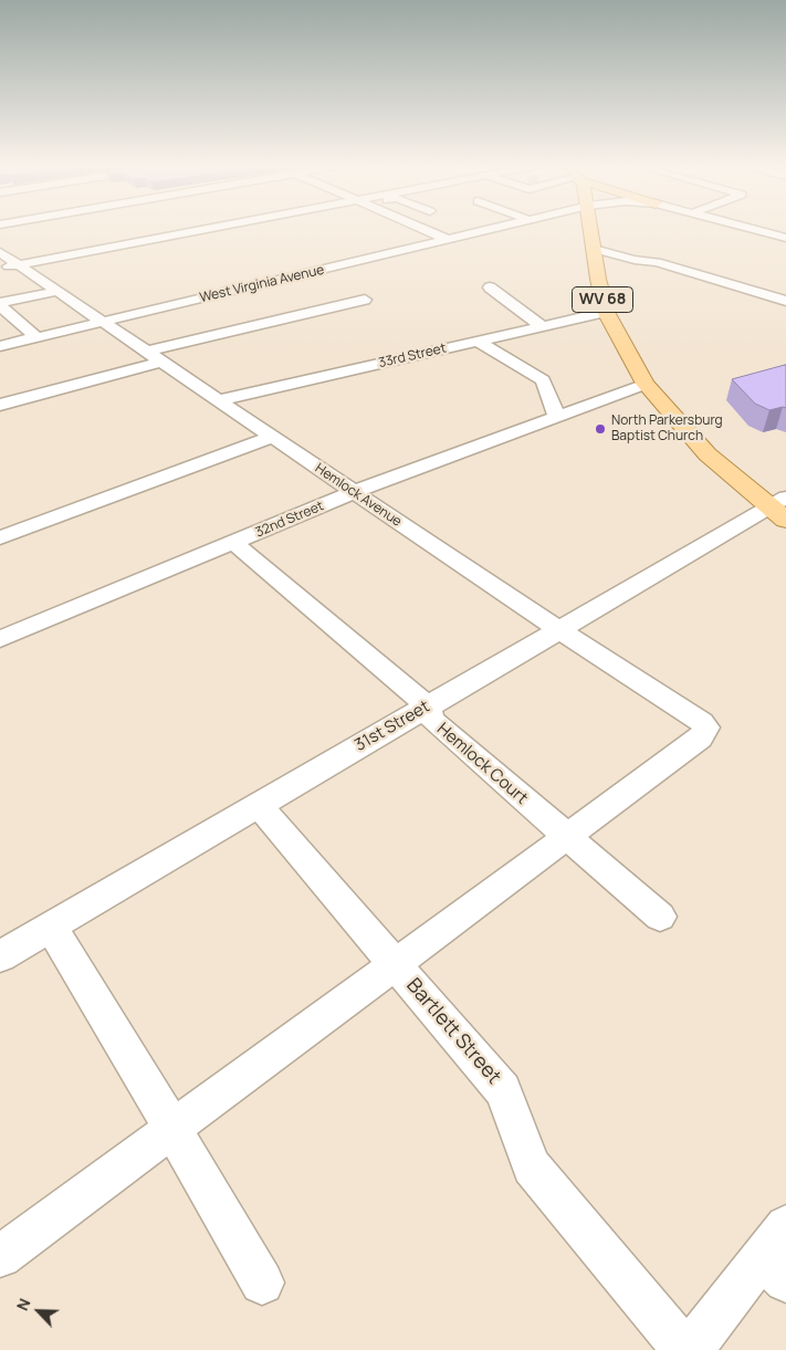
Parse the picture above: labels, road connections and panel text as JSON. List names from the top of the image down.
{
  "streets": {
    "main road": ["WV 68"],
    "street": [
      "West Virginia Avenue",
      "33rd Street",
      "Hemlock Avenue",
      "32nd Street",
      "31st Street",
      "Hemlock Court",
      "Bartlett Street"
    ]
  },
  "crossings": [
    ["West Virginia Avenue", "Hemlock Avenue"],
    ["WV 68", "33rd Street"],
    ["WV 68", "32nd Street"],
    ["WV 68", "31st Street"],
    ["33rd Street", "Hemlock Avenue"],
    ["Hemlock Avenue", "32nd Street"],
    ["Hemlock Avenue", "31st Street"],
    ["Hemlock Avenue", "Hemlock Court"],
    ["32nd Street", "Hemlock Court"],
    ["31st Street", "Hemlock Court"],
    ["31st Street", "Bartlett Street"]
  ],
  "places": ["North Parkersburg Baptist Church"],
  "north": "top left"
}
